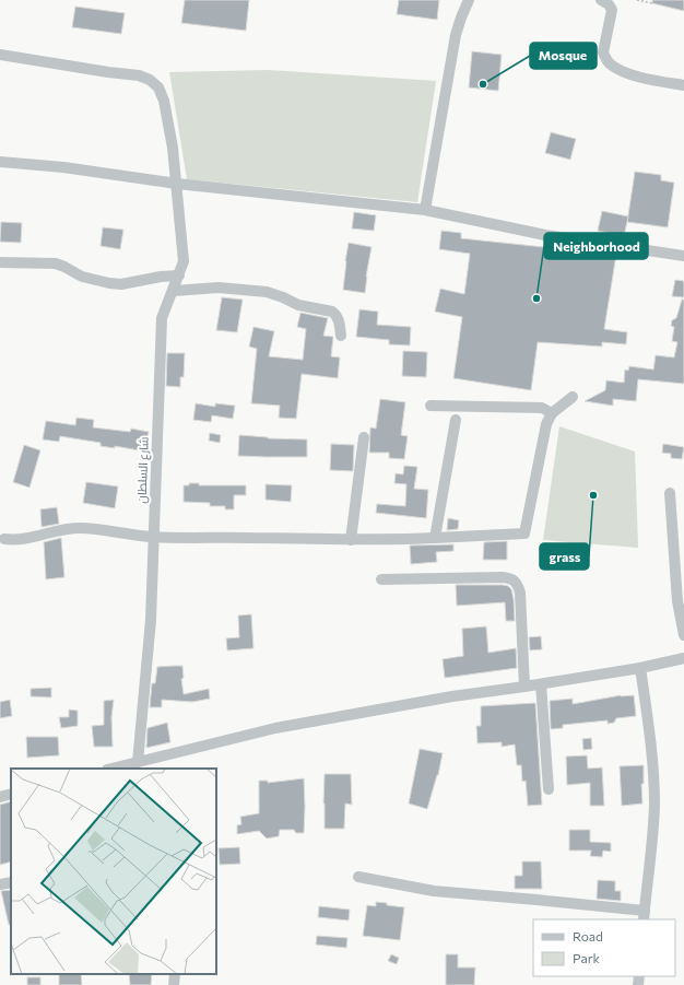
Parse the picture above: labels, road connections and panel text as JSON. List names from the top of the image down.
{
  "streets": {
    "street": ["شارع السلطان"]
  },
  "places": ["Mosque", "Neighborhood", "grass"],
  "legend": ["Road", "Park"]
}
